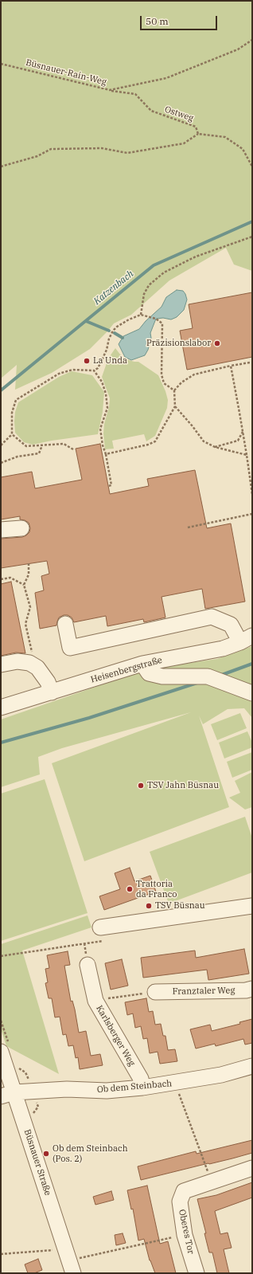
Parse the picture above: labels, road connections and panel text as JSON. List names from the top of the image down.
{
  "streets": {
    "street": [
      "Heisenbergstraße",
      "Franztaler Weg",
      "Karlsberger Weg",
      "Ob dem Steinbach",
      "Büsnauer Straße",
      "Oberes Tor"
    ],
    "path": ["Büsnauer-Rain-Weg", "Ostweg"]
  },
  "crossings": [
    ["Büsnauer-Rain-Weg", "Ostweg"],
    ["Karlsberger Weg", "Ob dem Steinbach"],
    ["Ob dem Steinbach", "Büsnauer Straße"]
  ],
  "water": ["Katzenbach"],
  "places": [
    "Präzisionslabor",
    "La Unda",
    "TSV Jahn Büsnau",
    "Trattoria da Franco",
    "TSV Büsnau",
    "Ob dem Steinbach (Pos. 2)"
  ],
  "scale_bar": "50 m"
}
